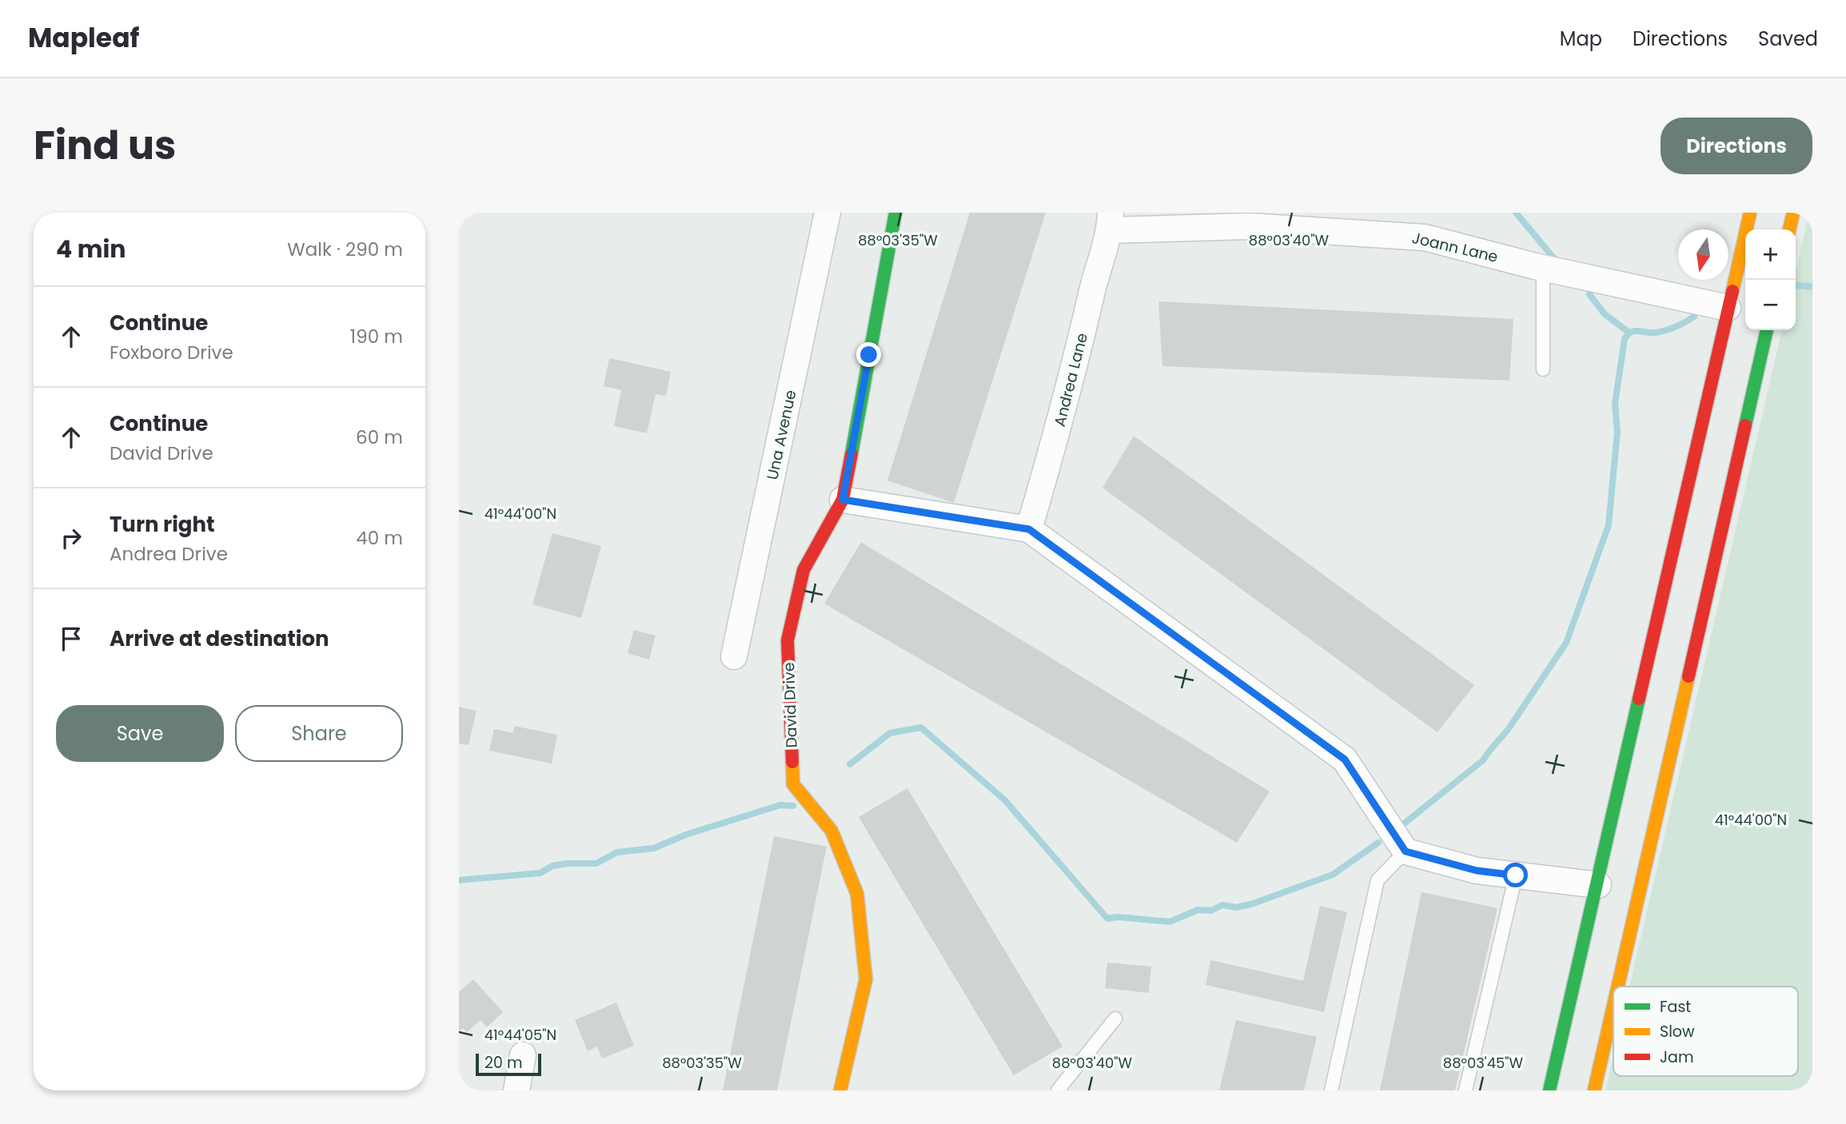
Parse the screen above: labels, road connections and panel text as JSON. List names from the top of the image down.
{
  "streets": {
    "main road": ["David Drive"],
    "street": ["Joann Lane", "Andrea Lane", "Una Avenue"]
  },
  "crossings": [
    ["Joann Lane", "Andrea Lane"]
  ],
  "legend": ["Fast", "Slow", "Jam"],
  "scale_bar": "20 m",
  "north": "bottom",
  "page": {
    "header": "Mapleaf",
    "nav": ["Map", "Directions", "Saved"],
    "title": "Find us",
    "buttons": [
      "Directions",
      ["Save", "Share"]
    ],
    "heading": ["4 min", "Walk · 290 m"],
    "map_buttons": ["+", "−"],
    "list": [
      ["Continue", "Foxboro Drive", "190 m"],
      ["Continue", "David Drive", "60 m"],
      ["Turn right", "Andrea Drive", "40 m"],
      "Arrive at destination"
    ],
    "scale": "20 m"
  },
  "coordinates": [
    "88°03'35\"W",
    "88°03'40\"W",
    "41°44'00\"N",
    "41°44'05\"N",
    "88°03'45\"W"
  ]
}
